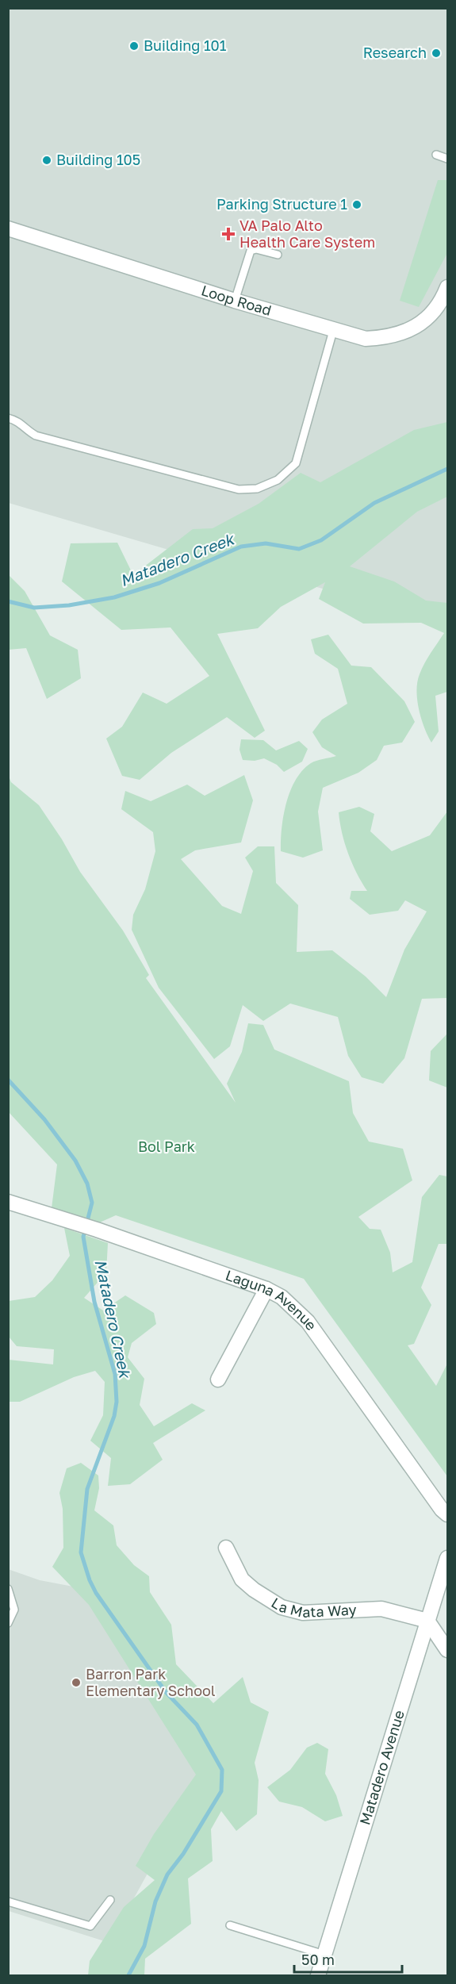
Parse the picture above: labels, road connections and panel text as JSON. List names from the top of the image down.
{
  "streets": {
    "street": [
      "Loop Road",
      "Laguna Avenue",
      "La Mata Way",
      "Matadero Avenue"
    ]
  },
  "crossings": [
    ["La Mata Way", "Matadero Avenue"]
  ],
  "water": ["Matadero Creek"],
  "parks": ["Bol Park"],
  "places": {
    "other": [
      "Building 101",
      "Research",
      "Building 105",
      "Parking Structure 1",
      "Barron Park Elementary School"
    ],
    "health": ["VA Palo Alto Health Care System"]
  },
  "scale_bar": "50 m"
}
